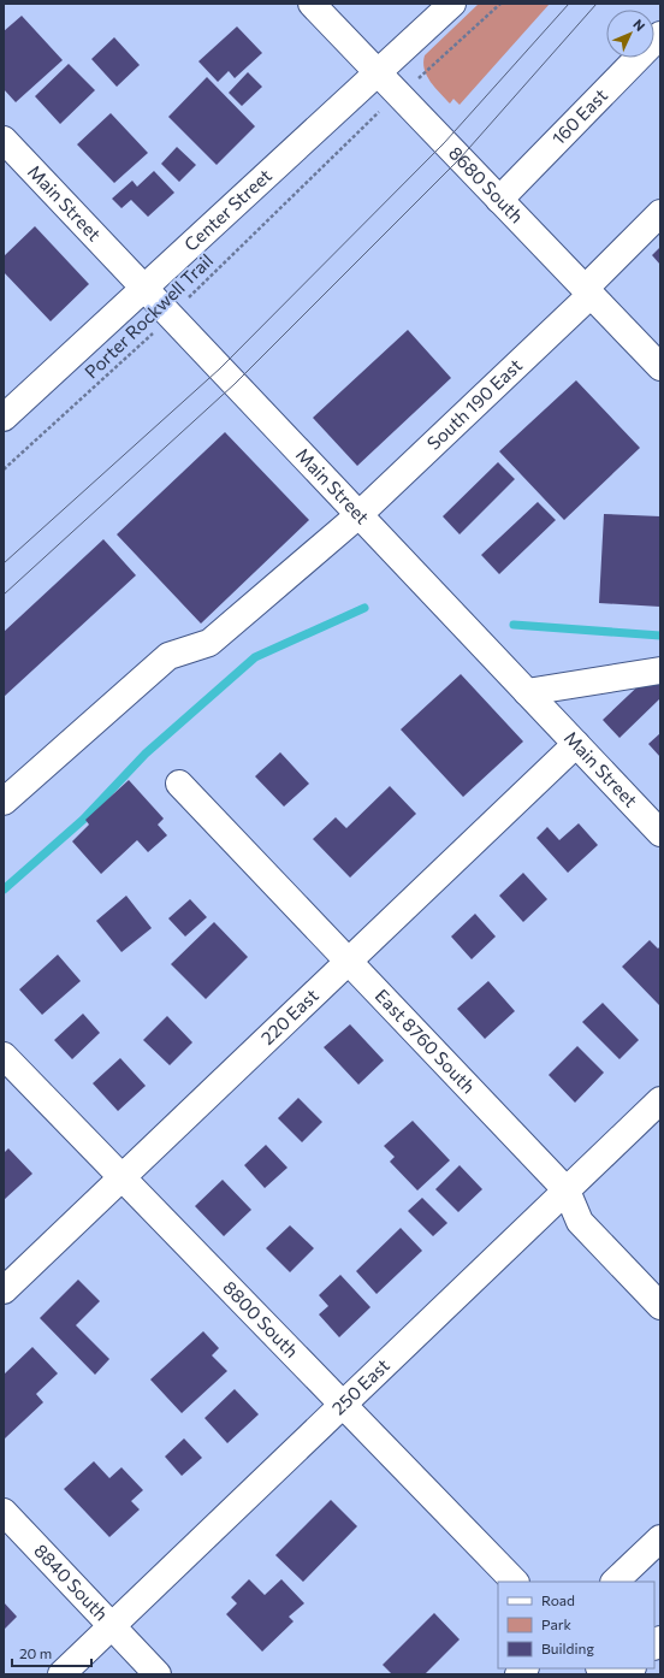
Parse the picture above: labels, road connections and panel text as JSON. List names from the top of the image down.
{
  "streets": {
    "street": [
      "160 East",
      "8680 South",
      "Main Street",
      "Center Street",
      "South 190 East",
      "220 East",
      "East 8760 South",
      "8800 South",
      "250 East",
      "8840 South"
    ],
    "path": ["Porter Rockwell Trail"]
  },
  "crossings": [
    ["160 East", "8680 South"],
    ["8680 South", "Center Street"],
    ["8680 South", "Porter Rockwell Trail"],
    ["8680 South", "South 190 East"],
    ["Main Street", "Center Street"],
    ["Main Street", "Porter Rockwell Trail"],
    ["Main Street", "South 190 East"],
    ["Main Street", "220 East"],
    ["220 East", "East 8760 South"],
    ["220 East", "8800 South"],
    ["East 8760 South", "250 East"],
    ["8800 South", "250 East"],
    ["250 East", "8840 South"]
  ],
  "legend": ["Road", "Park", "Building"],
  "scale_bar": "20 m",
  "north": "top right"
}
